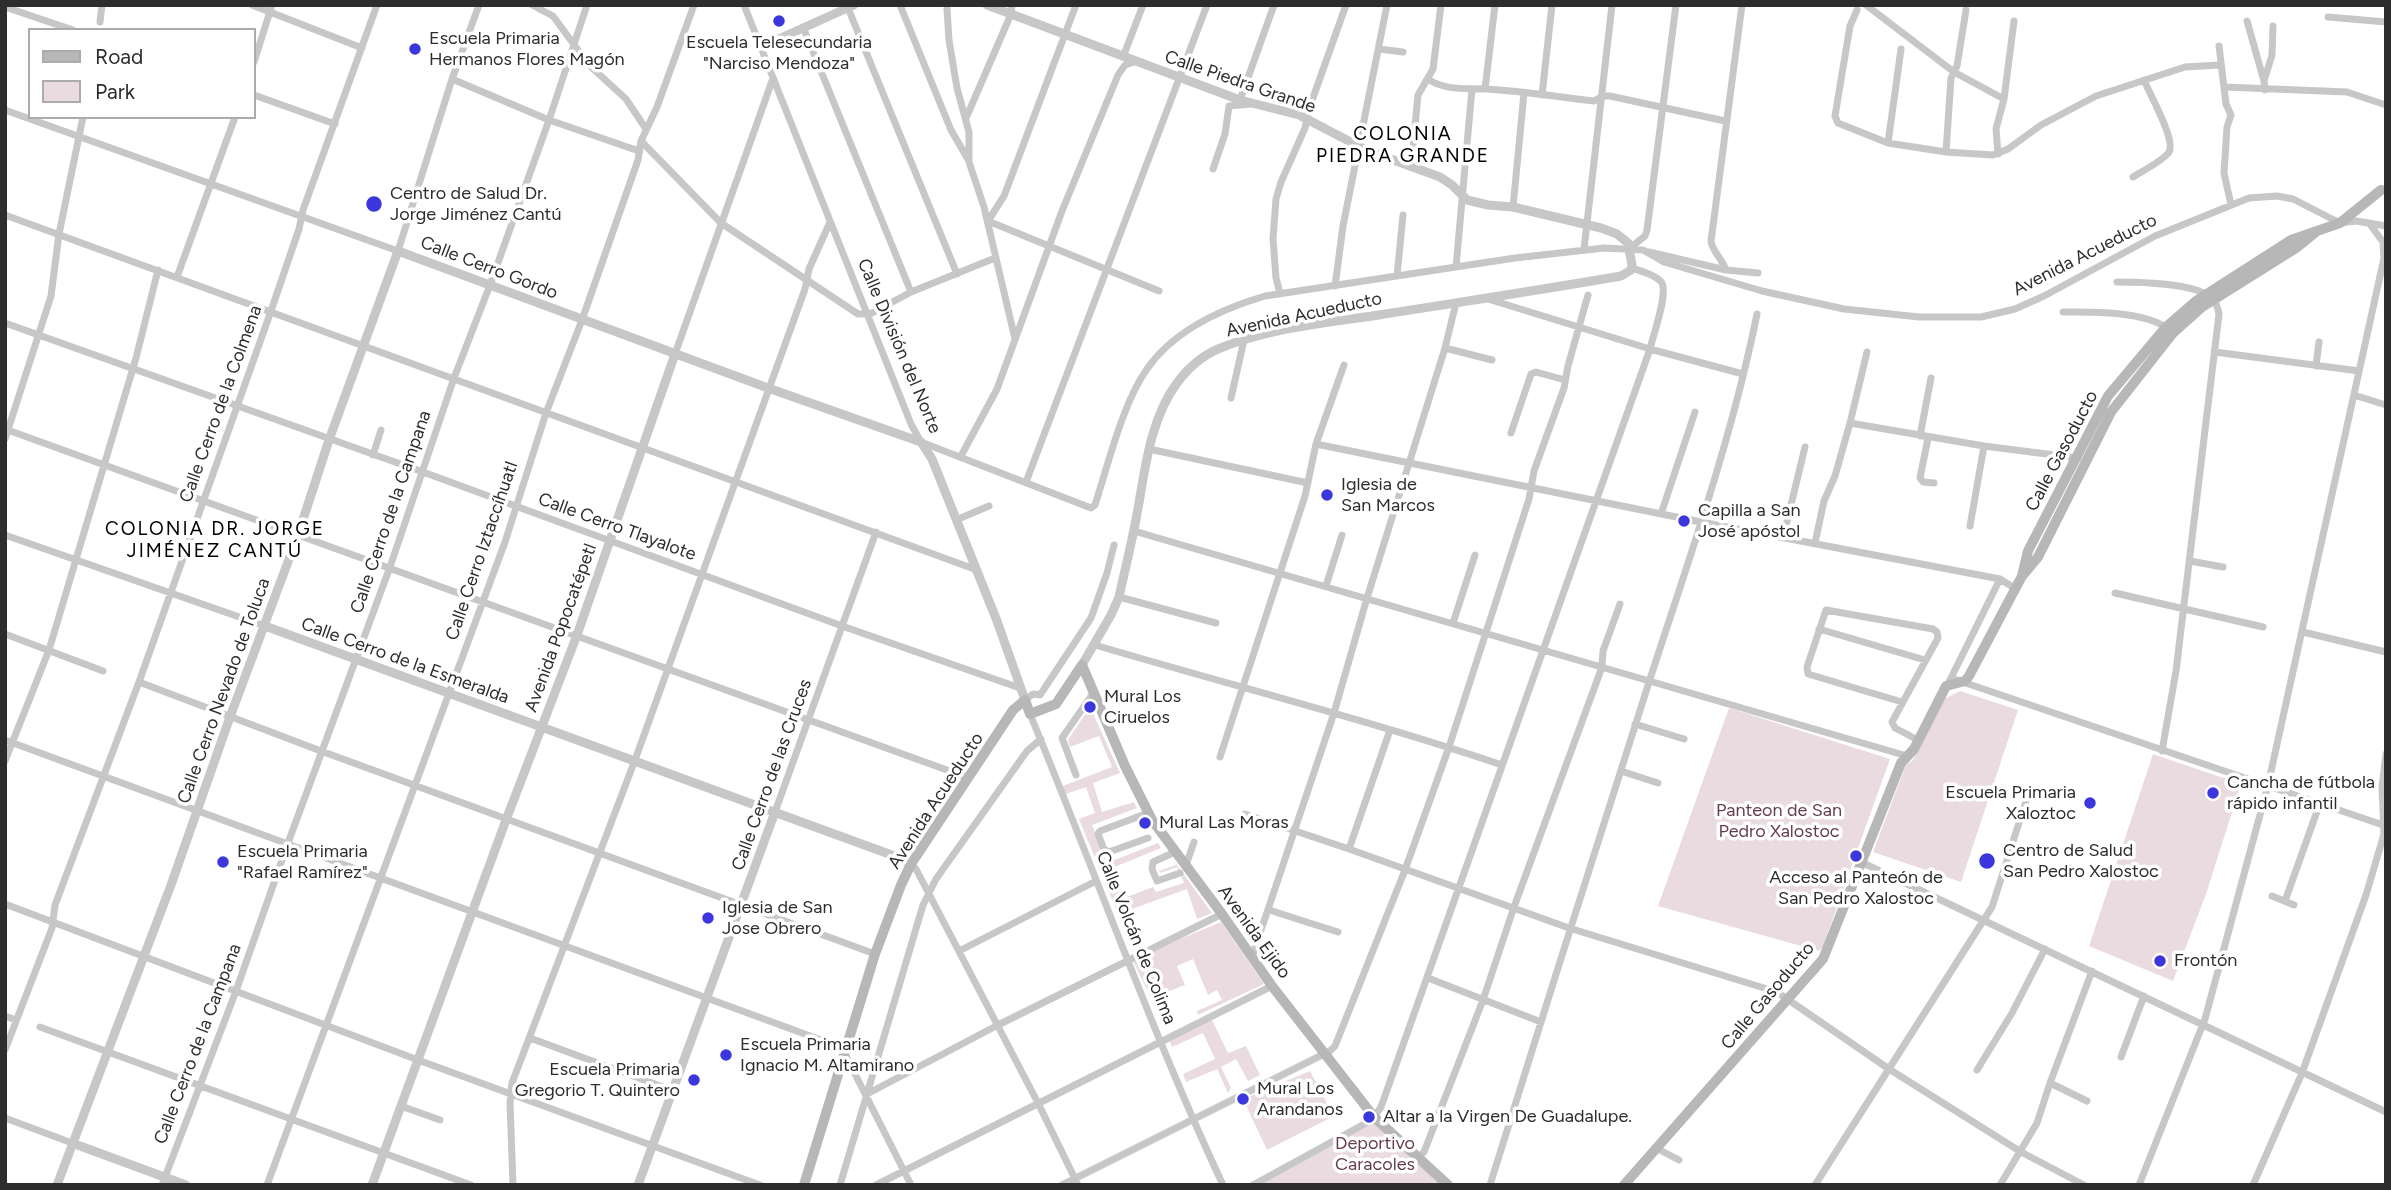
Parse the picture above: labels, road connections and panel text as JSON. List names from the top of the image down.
{
  "streets": {
    "main road": [
      "Avenida Acueducto",
      "Calle Gasoducto",
      "Avenida Ejido",
      "Calle Volcán de Colima"
    ],
    "street": [
      "Calle Piedra Grande",
      "Calle Cerro Gordo",
      "Calle División del Norte",
      "Calle Cerro de la Colmena",
      "Calle Cerro de la Campana",
      "Calle Cerro Tlayalote",
      "Calle Cerro Iztaccíhuatl",
      "Avenida Popocatépetl",
      "Calle Cerro de la Esmeralda",
      "Calle Cerro Nevado de Toluca",
      "Calle Cerro de las Cruces"
    ]
  },
  "crossings": [
    ["Calle Piedra Grande", "Avenida Acueducto"],
    ["Avenida Acueducto", "Calle División del Norte"],
    ["Avenida Acueducto", "Calle Gasoducto"],
    ["Avenida Acueducto", "Calle Cerro de la Esmeralda"],
    ["Avenida Acueducto", "Avenida Ejido"],
    ["Avenida Acueducto", "Calle Volcán de Colima"],
    ["Calle Cerro Gordo", "Calle División del Norte"],
    ["Calle Cerro Gordo", "Calle Cerro de la Colmena"],
    ["Calle Cerro Gordo", "Calle Cerro de la Campana"],
    ["Calle Cerro Gordo", "Calle Cerro Iztaccíhuatl"],
    ["Calle Cerro Gordo", "Avenida Popocatépetl"],
    ["Calle Cerro Gordo", "Calle Cerro Nevado de Toluca"],
    ["Calle División del Norte", "Calle Cerro Tlayalote"],
    ["Calle División del Norte", "Avenida Popocatépetl"],
    ["Calle División del Norte", "Calle Volcán de Colima"],
    ["Calle Cerro de la Colmena", "Calle Cerro Tlayalote"],
    ["Calle Cerro de la Colmena", "Calle Cerro de la Esmeralda"],
    ["Calle Cerro de la Campana", "Calle Cerro Tlayalote"],
    ["Calle Cerro de la Campana", "Calle Cerro de la Esmeralda"],
    ["Calle Cerro Tlayalote", "Calle Cerro Iztaccíhuatl"],
    ["Calle Cerro Tlayalote", "Avenida Popocatépetl"],
    ["Calle Cerro Tlayalote", "Calle Cerro Nevado de Toluca"],
    ["Calle Cerro Tlayalote", "Calle Cerro de las Cruces"],
    ["Calle Cerro Iztaccíhuatl", "Calle Cerro de la Esmeralda"],
    ["Avenida Popocatépetl", "Calle Cerro de la Esmeralda"],
    ["Calle Cerro de la Esmeralda", "Calle Cerro Nevado de Toluca"],
    ["Calle Cerro de la Esmeralda", "Calle Cerro de las Cruces"]
  ],
  "districts": ["COLONIA PIEDRA GRANDE", "COLONIA DR. JORGE JIMÉNEZ CANTÚ"],
  "parks": ["Panteon de San Pedro Xalostoc", "Deportivo Caracoles"],
  "places": [
    "Escuela Telesecundaria \"Narciso Mendoza\"",
    "Escuela Primaria Hermanos Flores Magón",
    "Centro de Salud Dr. Jorge Jiménez Cantú",
    "Iglesia de San Marcos",
    "Capilla a San José apóstol",
    "Mural Los Ciruelos",
    "Cancha de fútbola rápido infantil",
    "Escuela Primaria Xaloztoc",
    "Mural Las Moras",
    "Acceso al Panteón de San Pedro Xalostoc",
    "Centro de Salud San Pedro Xalostoc",
    "Escuela Primaria \"Rafael Ramírez\"",
    "Iglesia de San Jose Obrero",
    "Frontón",
    "Escuela Primaria Ignacio M. Altamirano",
    "Escuela Primaria Gregorio T. Quintero",
    "Mural Los Arandanos",
    "Altar a la Virgen De Guadalupe."
  ],
  "legend": ["Road", "Park"]
}
